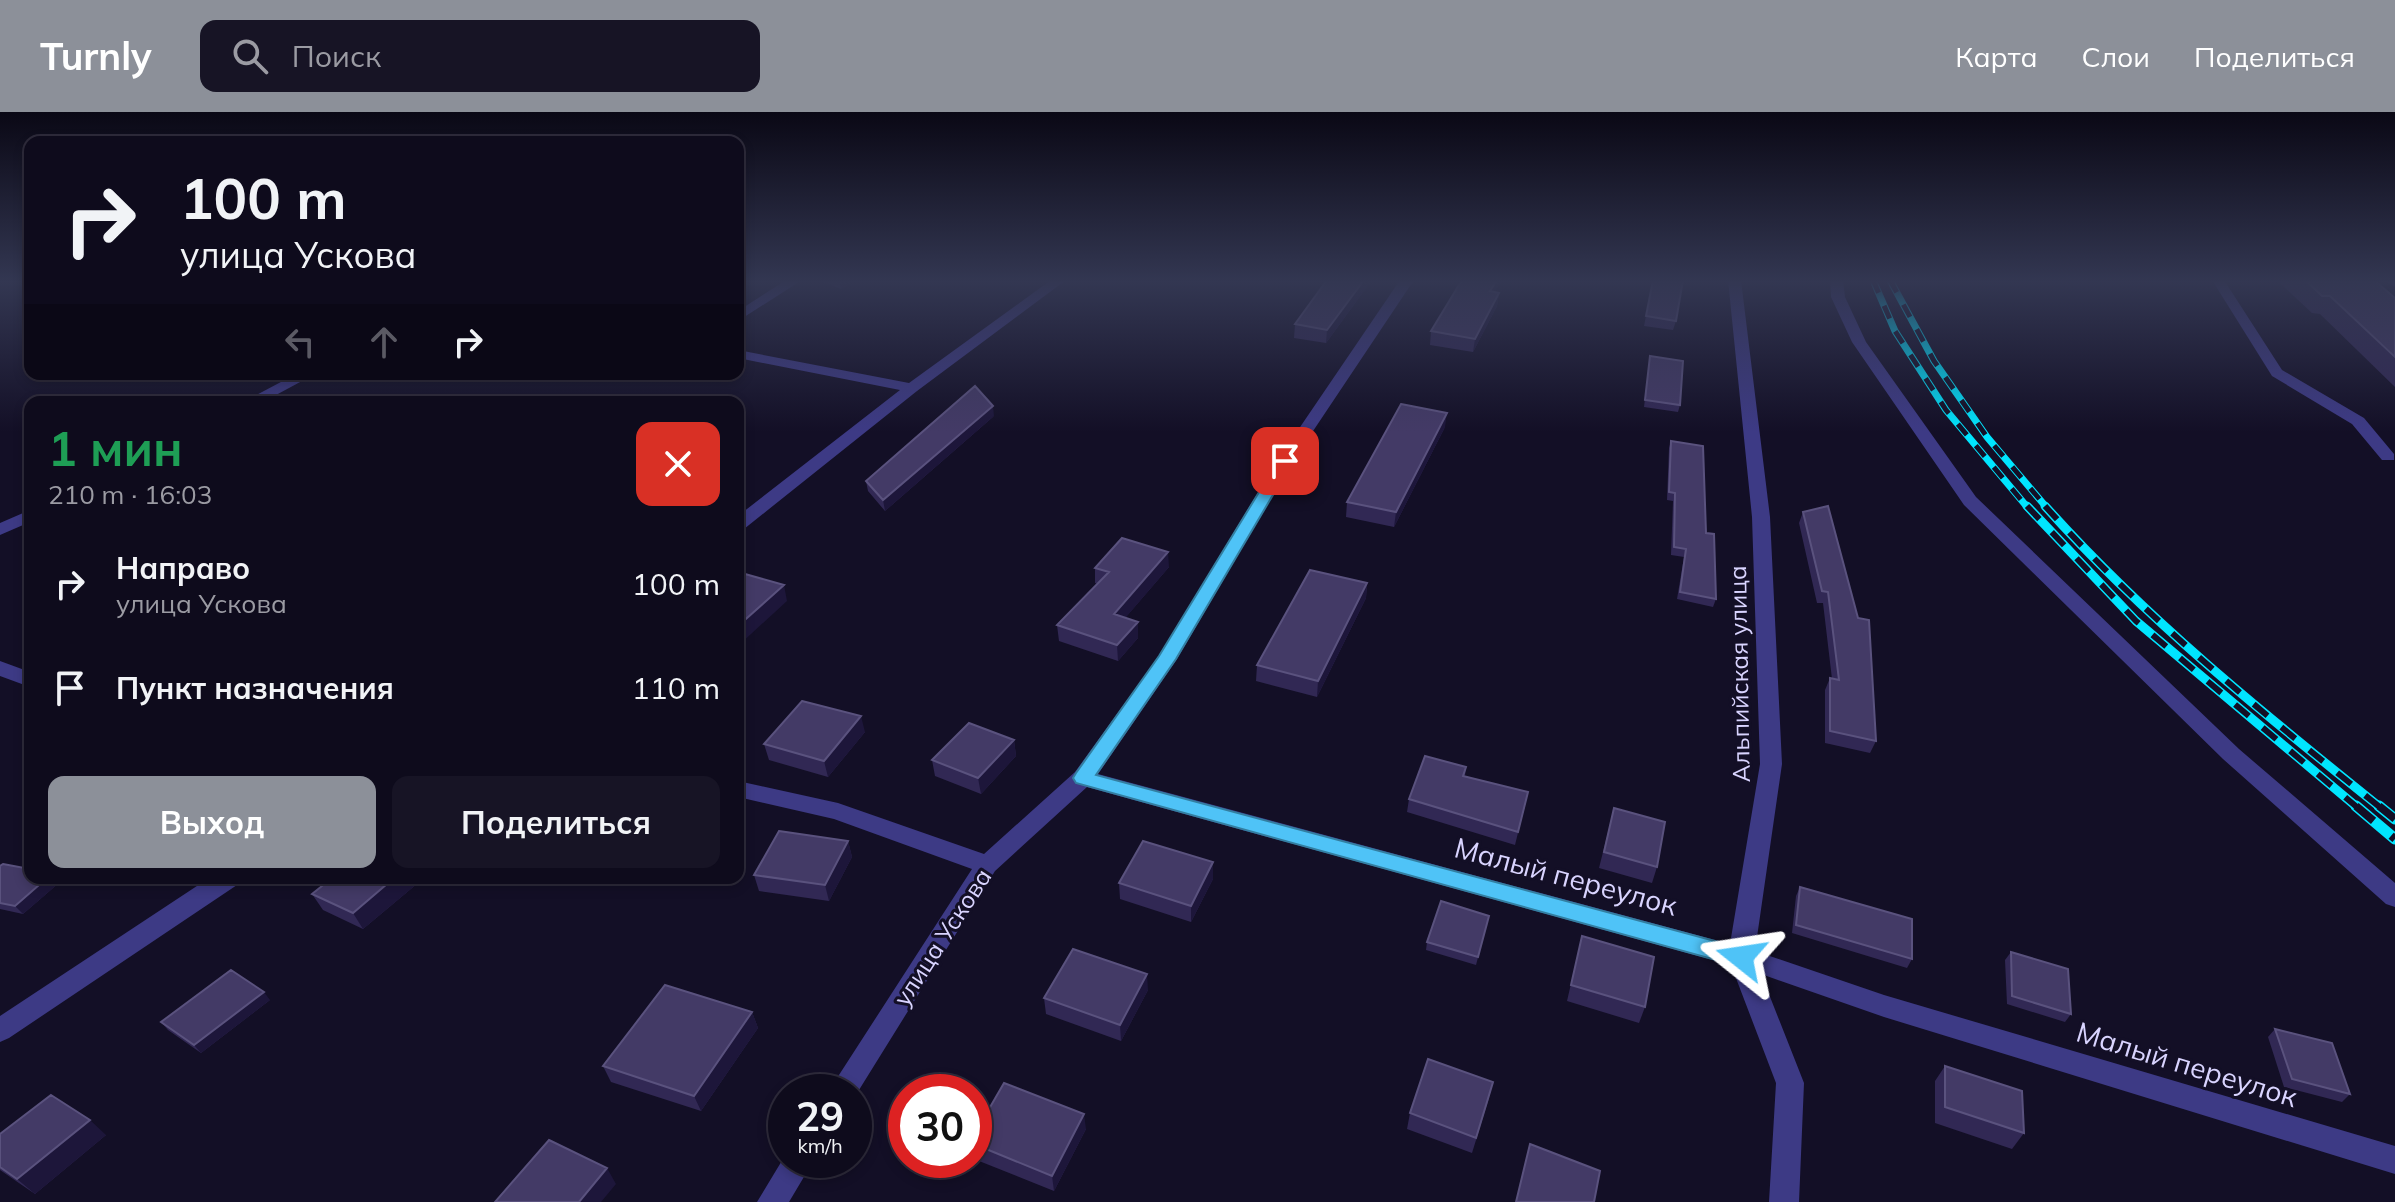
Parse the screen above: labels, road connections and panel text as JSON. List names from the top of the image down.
{
  "streets": {
    "street": ["Альпийская улица", "Малый переулок", "улица Ускова"]
  },
  "crossings": [
    ["Альпийская улица", "Малый переулок"],
    ["Малый переулок", "улица Ускова"]
  ],
  "page": {
    "header": "Turnly",
    "search": "Поиск",
    "nav": ["Карта", "Слои", "Поделиться"],
    "turn": ["100 m", "улица Ускова"],
    "heading": ["1 мин", "210 m · 16:03"],
    "list": [
      {
        "name": "Направо",
        "note": "улица Ускова",
        "value": "100 m"
      },
      {
        "name": "Пункт назначения",
        "value": "110 m"
      }
    ],
    "buttons": ["Выход", "Поделиться"],
    "speed": "29 km/h",
    "limit": "30"
  }
}
